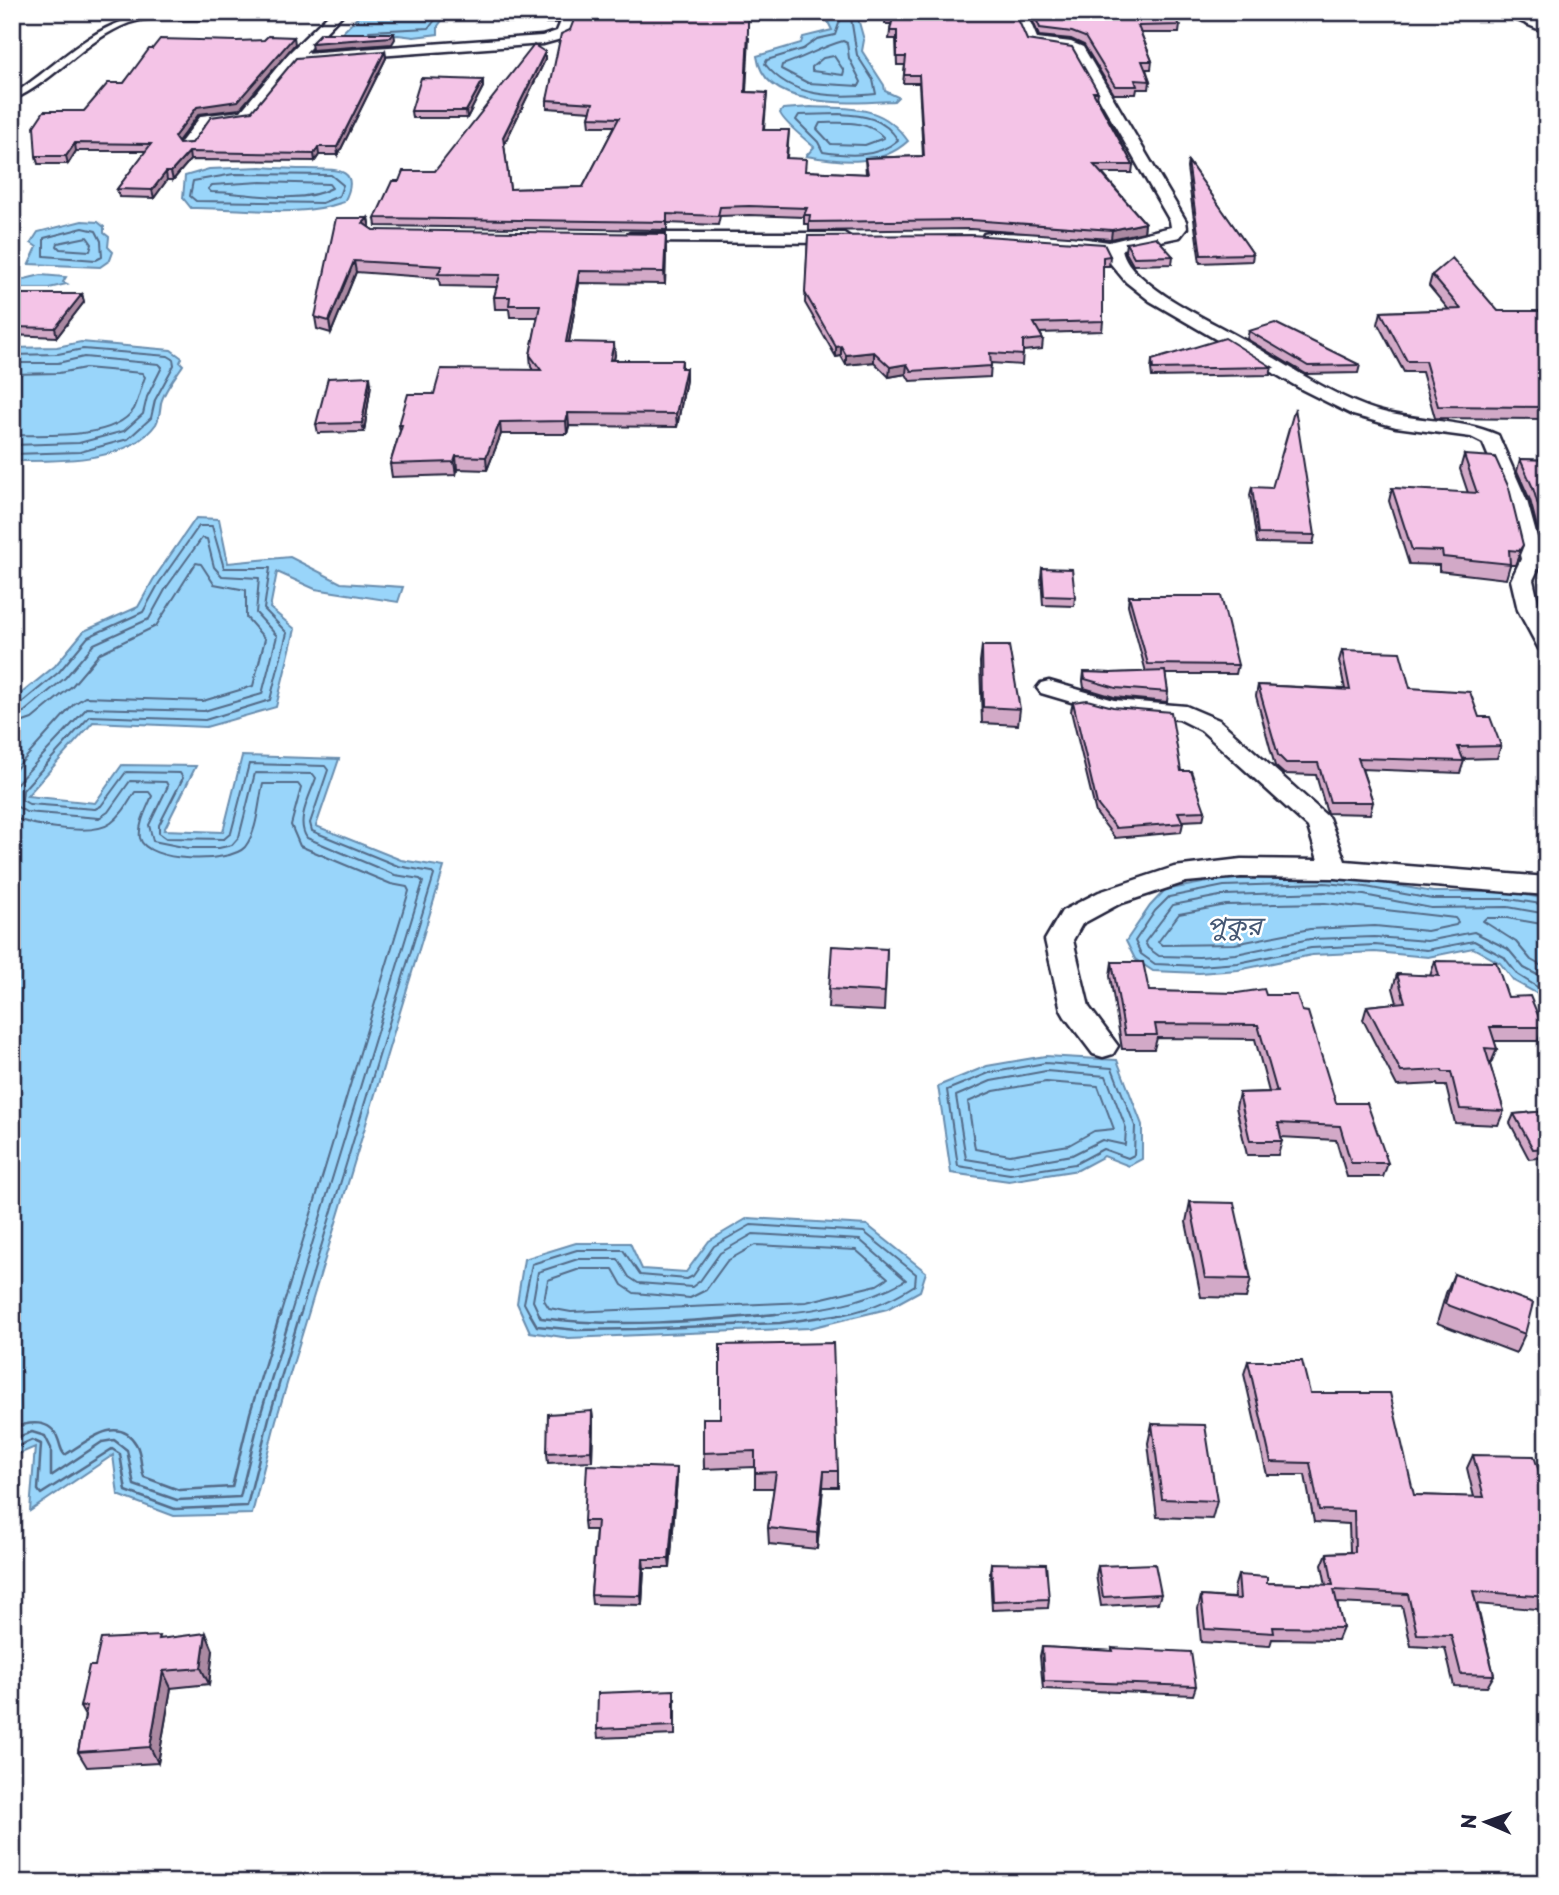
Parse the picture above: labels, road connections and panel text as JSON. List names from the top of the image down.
{
  "water": ["পুকুর"],
  "north": "left"
}
